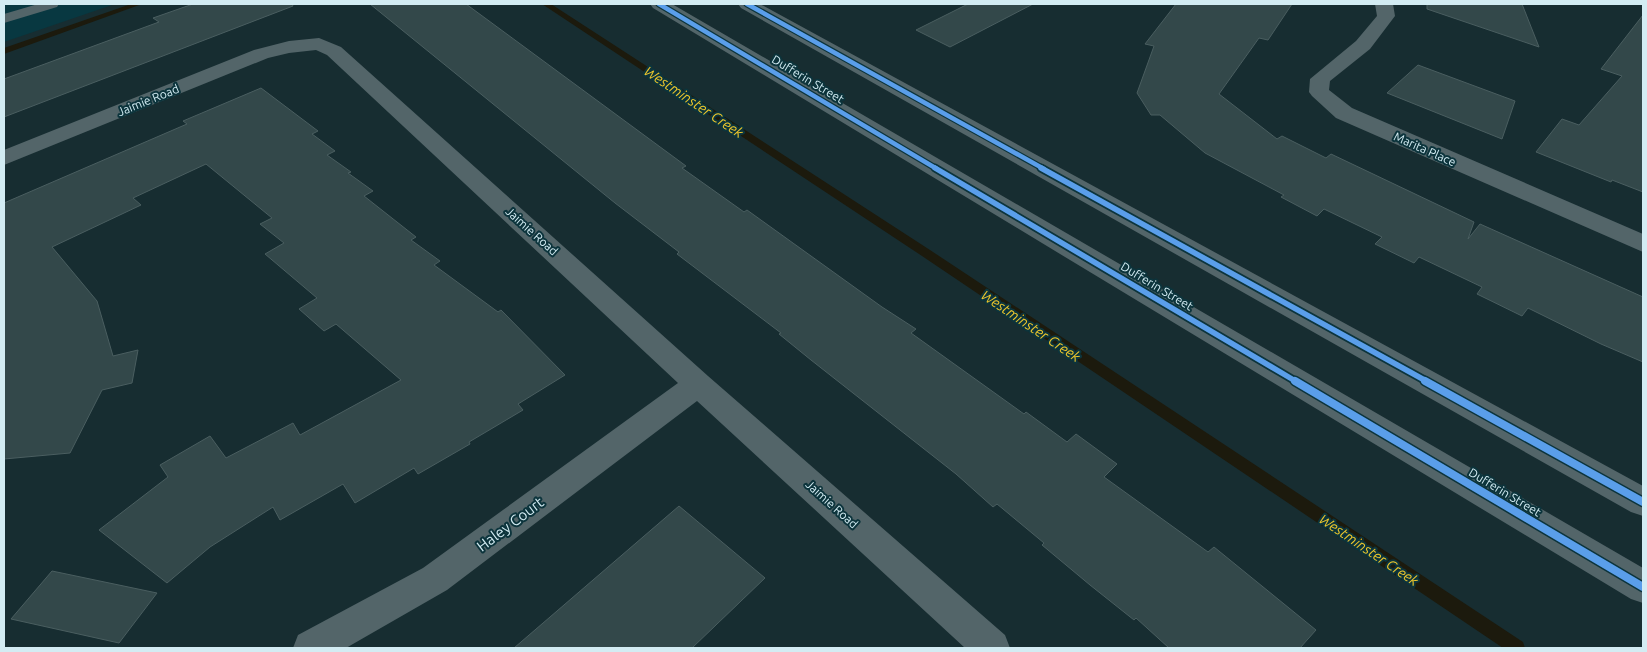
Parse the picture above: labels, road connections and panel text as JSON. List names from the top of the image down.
{
  "streets": {
    "street": [
      "Dufferin Street",
      "Jaimie Road",
      "Marita Place",
      "Haley Court"
    ]
  },
  "crossings": [
    ["Jaimie Road", "Haley Court"]
  ],
  "water": ["Westminster Creek"]
}
